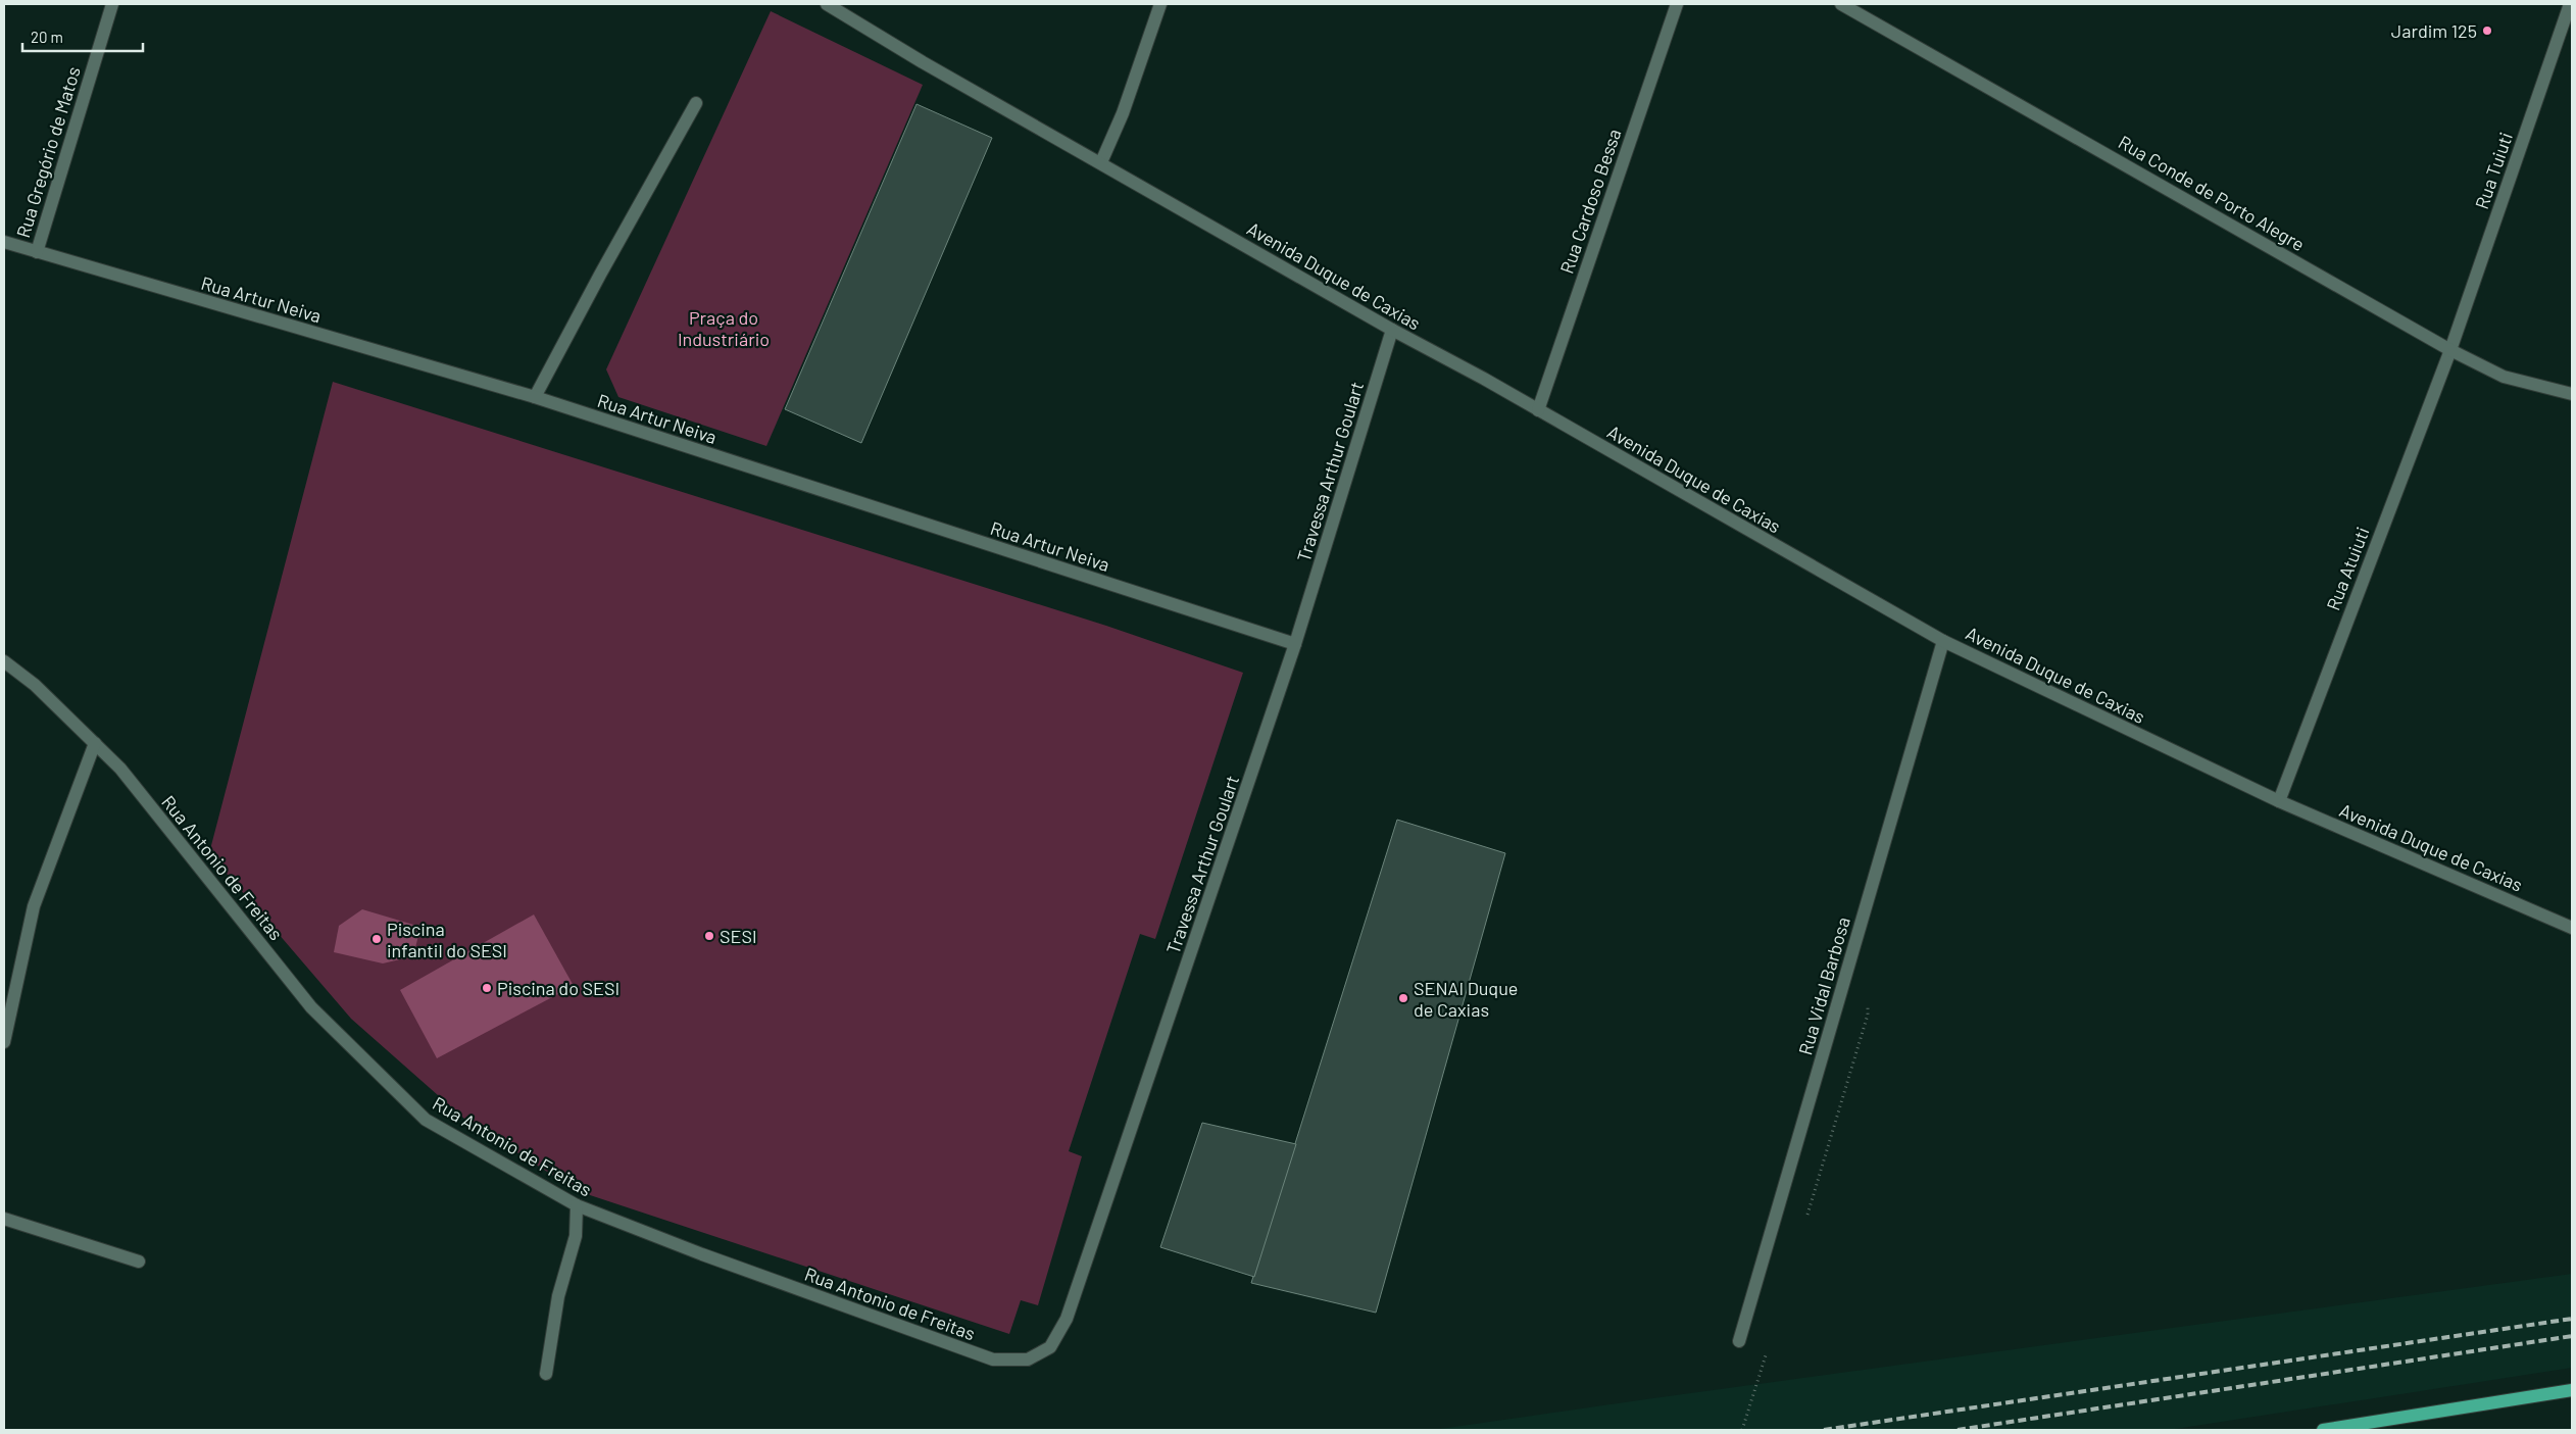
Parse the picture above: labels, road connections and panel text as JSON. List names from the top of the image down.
{
  "streets": {
    "street": [
      "Rua Gregório de Matos",
      "Rua Tuiuti",
      "Rua Conde de Porto Alegre",
      "Rua Cardoso Bessa",
      "Avenida Duque de Caxias",
      "Rua Artur Neiva",
      "Travessa Arthur Goulart",
      "Rua Atuiuti",
      "Rua Antonio de Freitas",
      "Rua Vidal Barbosa"
    ]
  },
  "crossings": [
    ["Rua Gregório de Matos", "Rua Artur Neiva"],
    ["Rua Tuiuti", "Rua Conde de Porto Alegre"],
    ["Rua Tuiuti", "Rua Atuiuti"],
    ["Rua Conde de Porto Alegre", "Rua Atuiuti"],
    ["Rua Cardoso Bessa", "Avenida Duque de Caxias"],
    ["Avenida Duque de Caxias", "Travessa Arthur Goulart"],
    ["Avenida Duque de Caxias", "Rua Atuiuti"],
    ["Avenida Duque de Caxias", "Rua Vidal Barbosa"],
    ["Rua Artur Neiva", "Travessa Arthur Goulart"],
    ["Travessa Arthur Goulart", "Rua Antonio de Freitas"]
  ],
  "parks": ["Praça do Industriário"],
  "places": [
    "Jardim 125",
    "SESI",
    "Piscina infantil do SESI",
    "Piscina do SESI",
    "SENAI Duque de Caxias"
  ],
  "scale_bar": "20 m"
}
